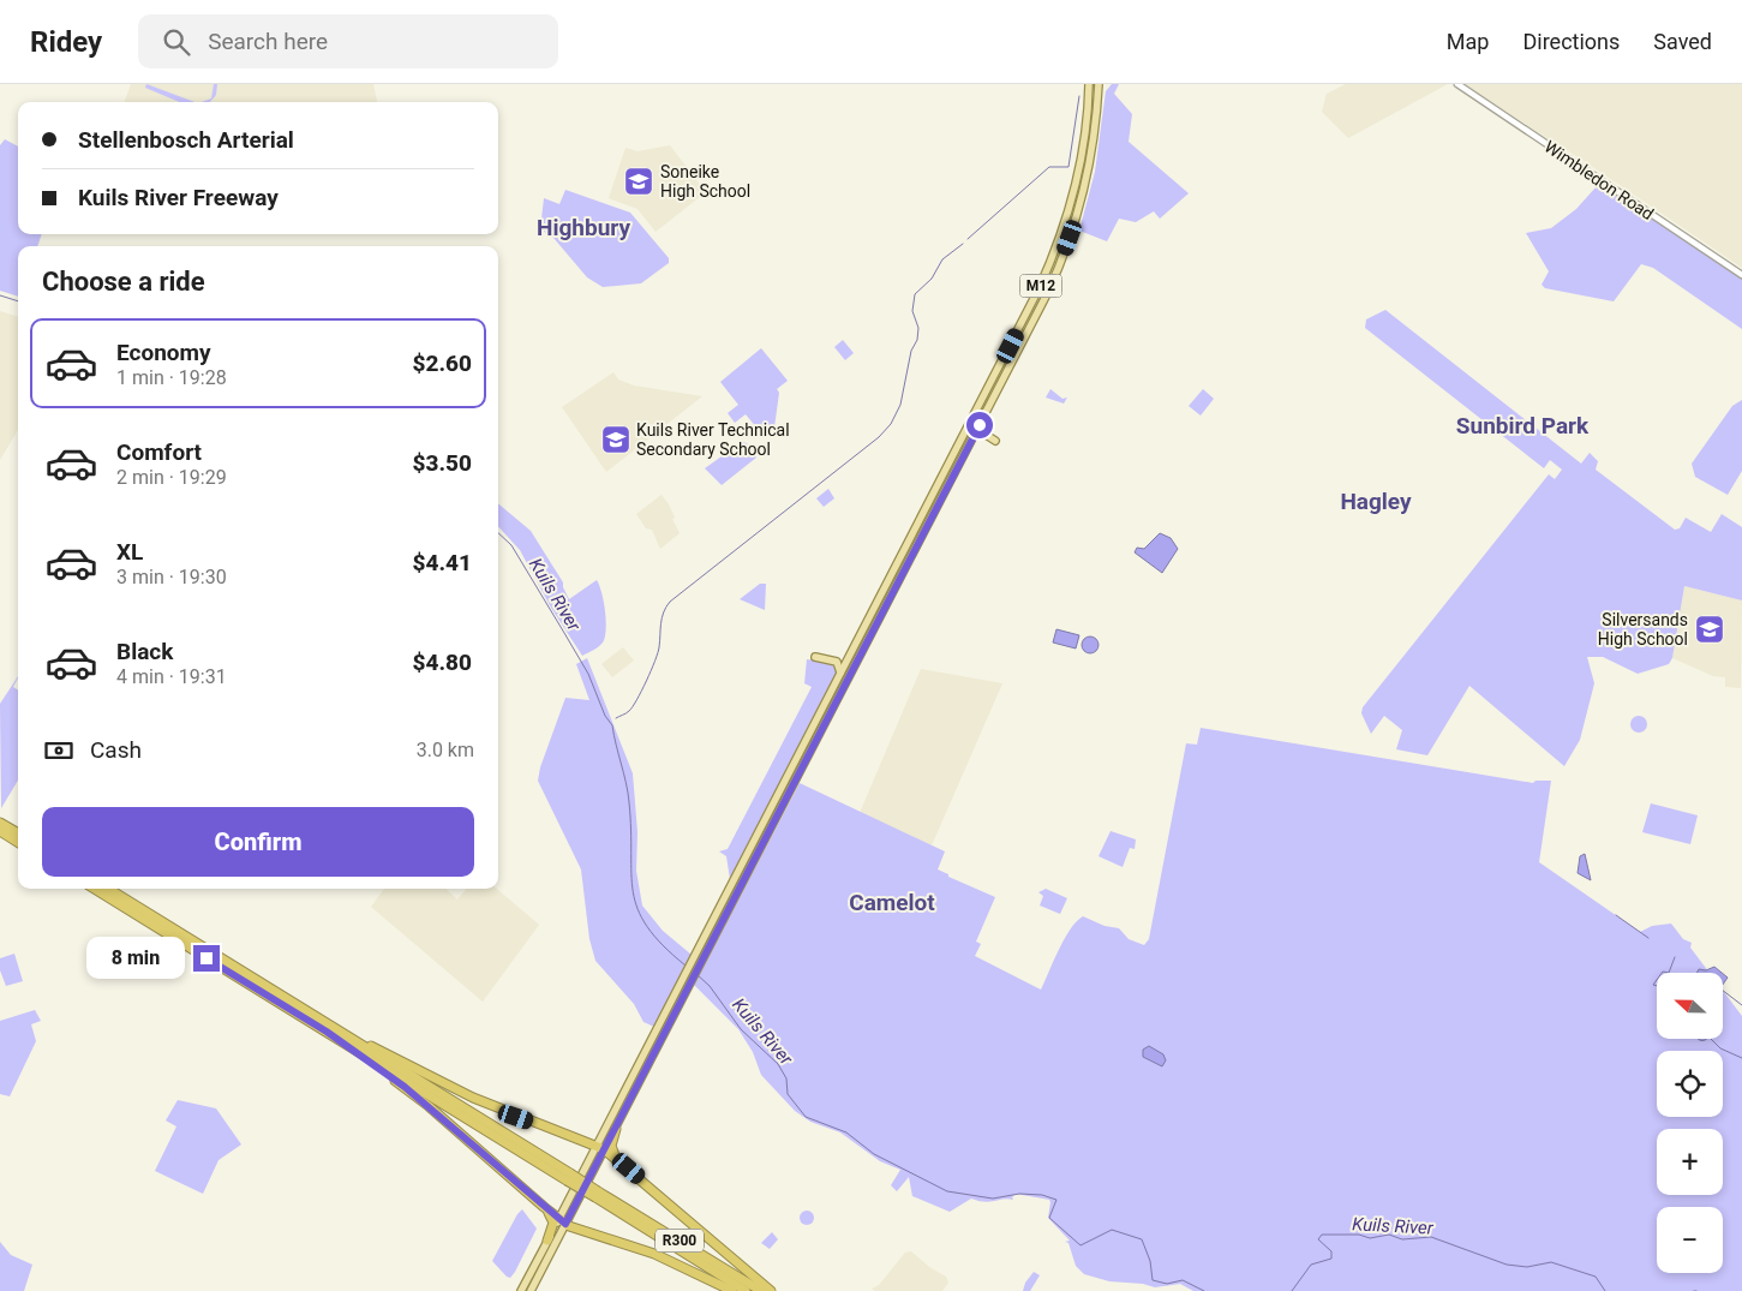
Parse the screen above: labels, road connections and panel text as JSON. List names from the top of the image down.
{
  "streets": {
    "highway": ["R300"],
    "main road": ["Wimbledon Road", "M12"]
  },
  "districts": [
    "Highbury",
    "Sunbird Park",
    "Hagley",
    "Camelot"
  ],
  "water": ["Kuils River"],
  "places": {
    "school or university": ["Soneike High School", "Kuils River Technical Secondary School", "Silversands High School"]
  },
  "north": "left",
  "page": {
    "header": "Ridey",
    "search": "Search here",
    "nav": ["Map", "Directions", "Saved"],
    "banner": ["Stellenbosch Arterial", "Kuils River Freeway"],
    "heading": "Choose a ride",
    "list": [
      {
        "name": "Economy",
        "note": "1 min · 19:28",
        "value": "$2.60"
      },
      {
        "name": "Comfort",
        "note": "2 min · 19:29",
        "value": "$3.50"
      },
      {
        "name": "XL",
        "note": "3 min · 19:30",
        "value": "$4.41"
      },
      {
        "name": "Black",
        "note": "4 min · 19:31",
        "value": "$4.80"
      }
    ],
    "pay": ["Cash", "3.0 km"],
    "buttons": "Confirm",
    "bubble": "8 min",
    "map_buttons": ["+", "−"]
  }
}
